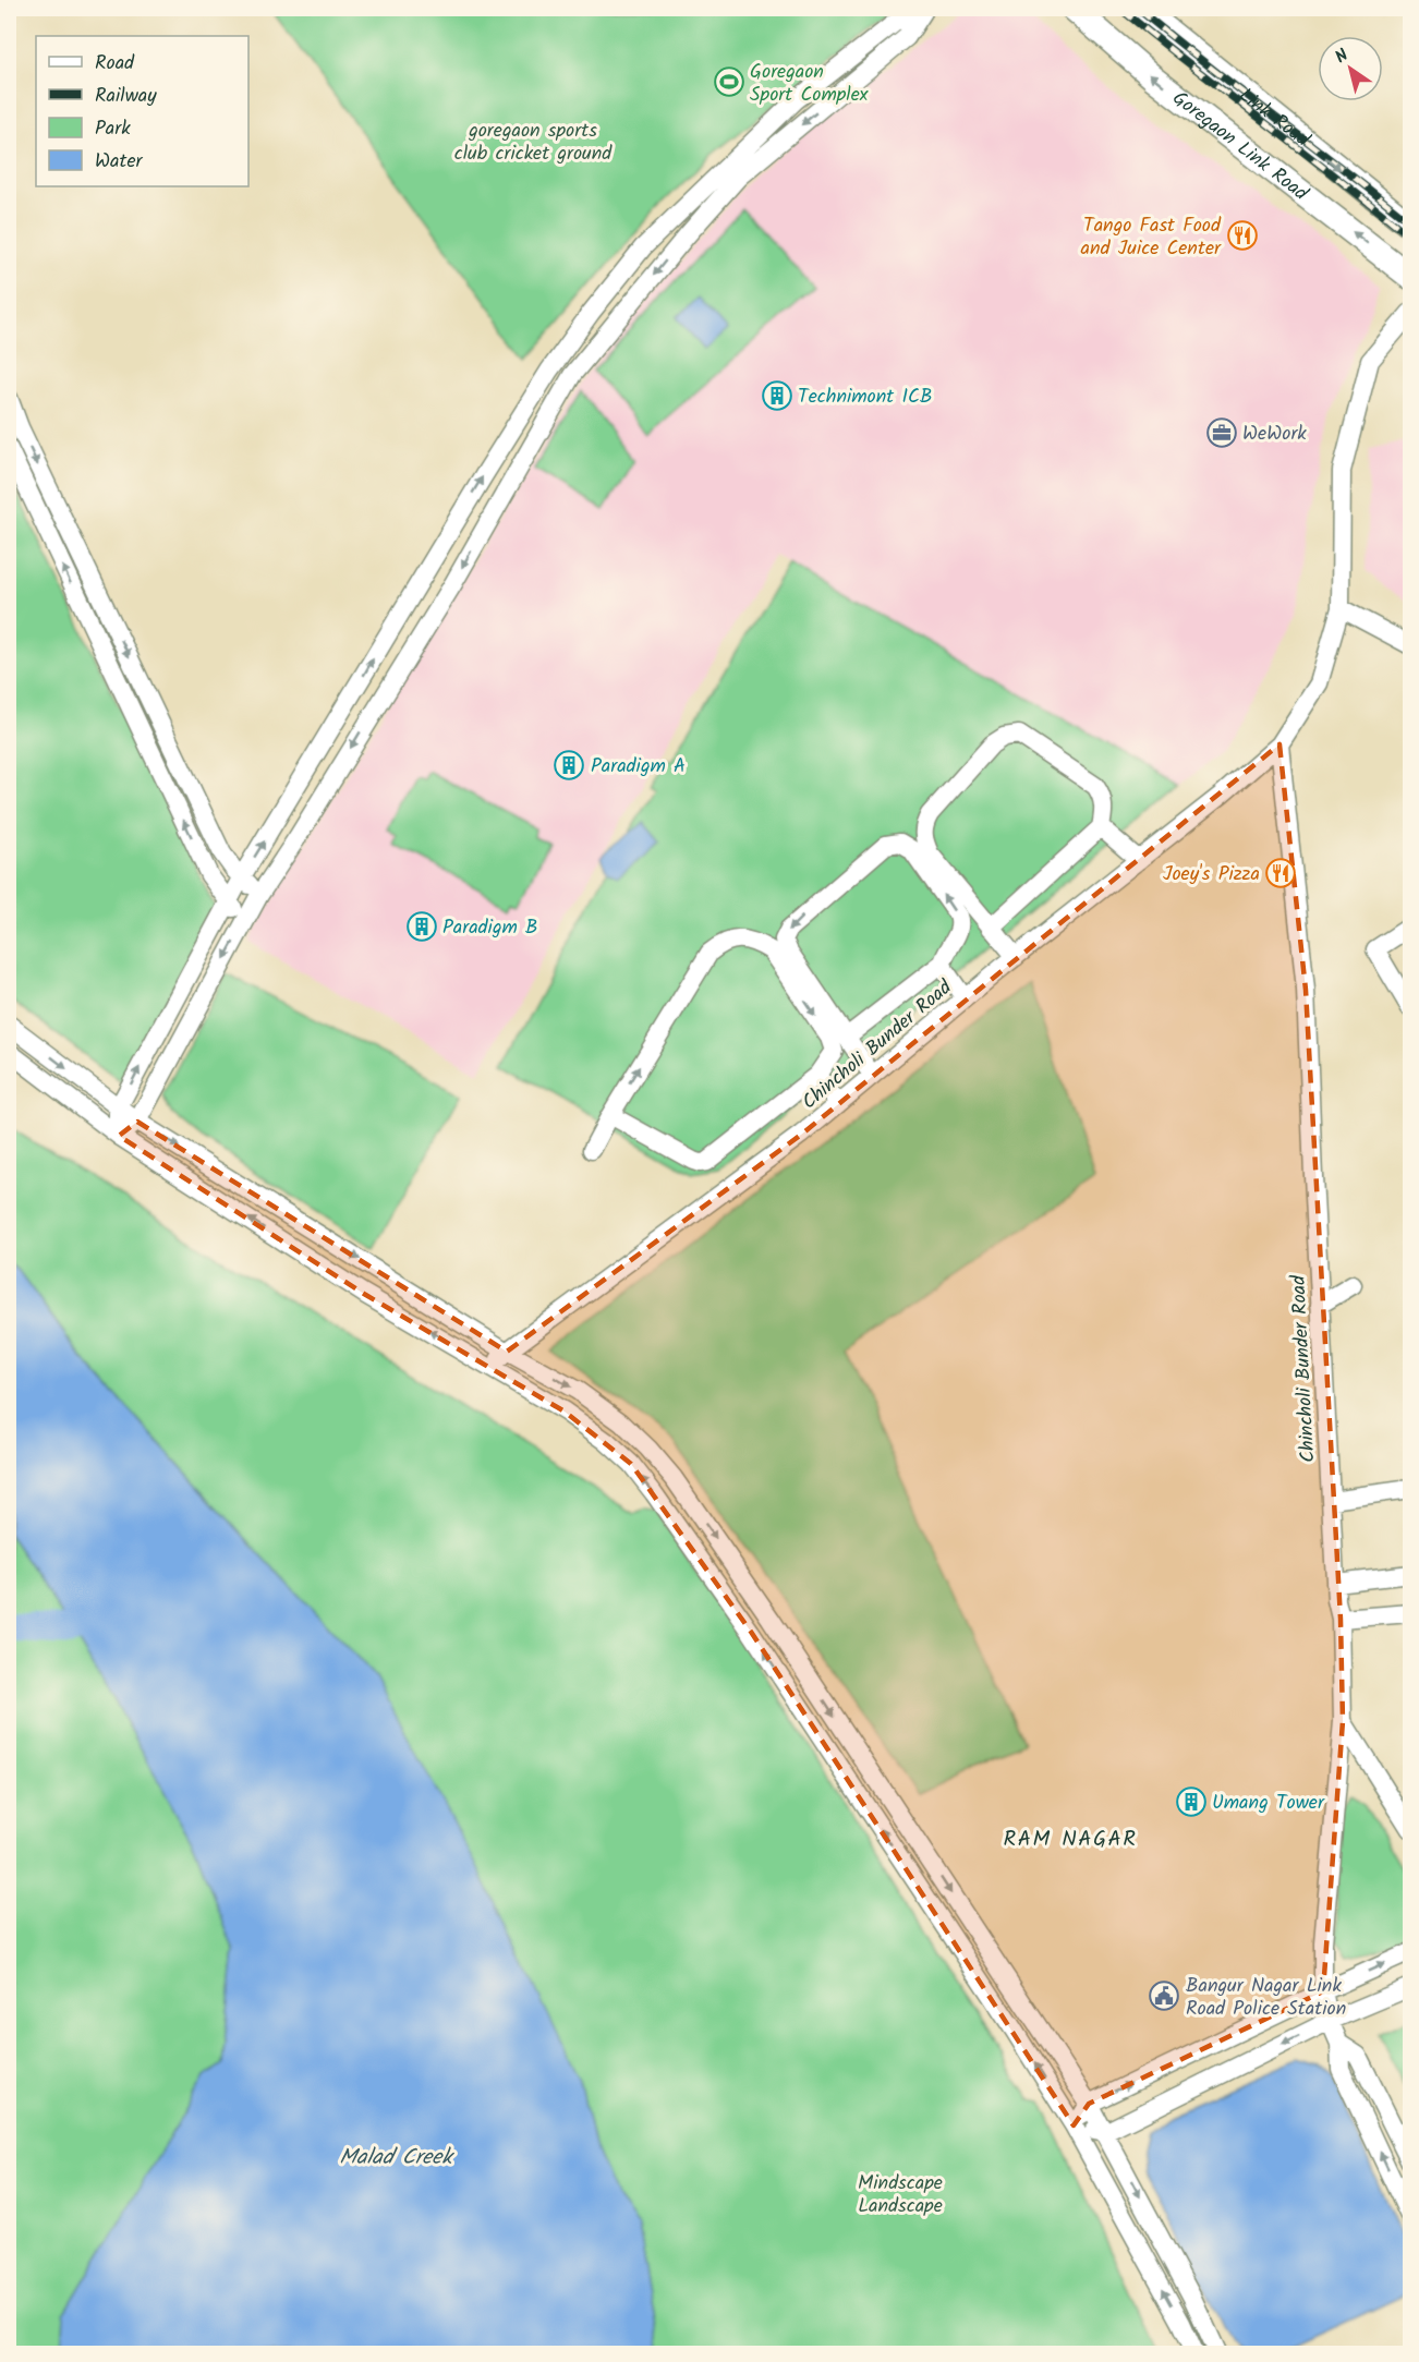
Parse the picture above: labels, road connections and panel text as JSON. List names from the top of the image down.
{
  "streets": {
    "main road": ["Link Road", "Goregaon Link Road"],
    "street": ["Chincholi Bunder Road"]
  },
  "one_way": ["Link Road", "Goregaon Link Road"],
  "districts": ["RAM NAGAR"],
  "water": ["Malad Creek"],
  "parks": ["goregaon sports club cricket ground", "Mindscape Landscape"],
  "places": {
    "sports": ["Goregaon Sport Complex"],
    "restaurant": ["Tango Fast Food and Juice Center", "Joey's Pizza"],
    "building": [
      "Technimont ICB",
      "Paradigm A",
      "Paradigm B",
      "Umang Tower"
    ],
    "office": ["WeWork"],
    "public building": ["Bangur Nagar Link Road Police Station"]
  },
  "legend": [
    "Road",
    "Railway",
    "Park",
    "Water"
  ],
  "north": "top left"
}
